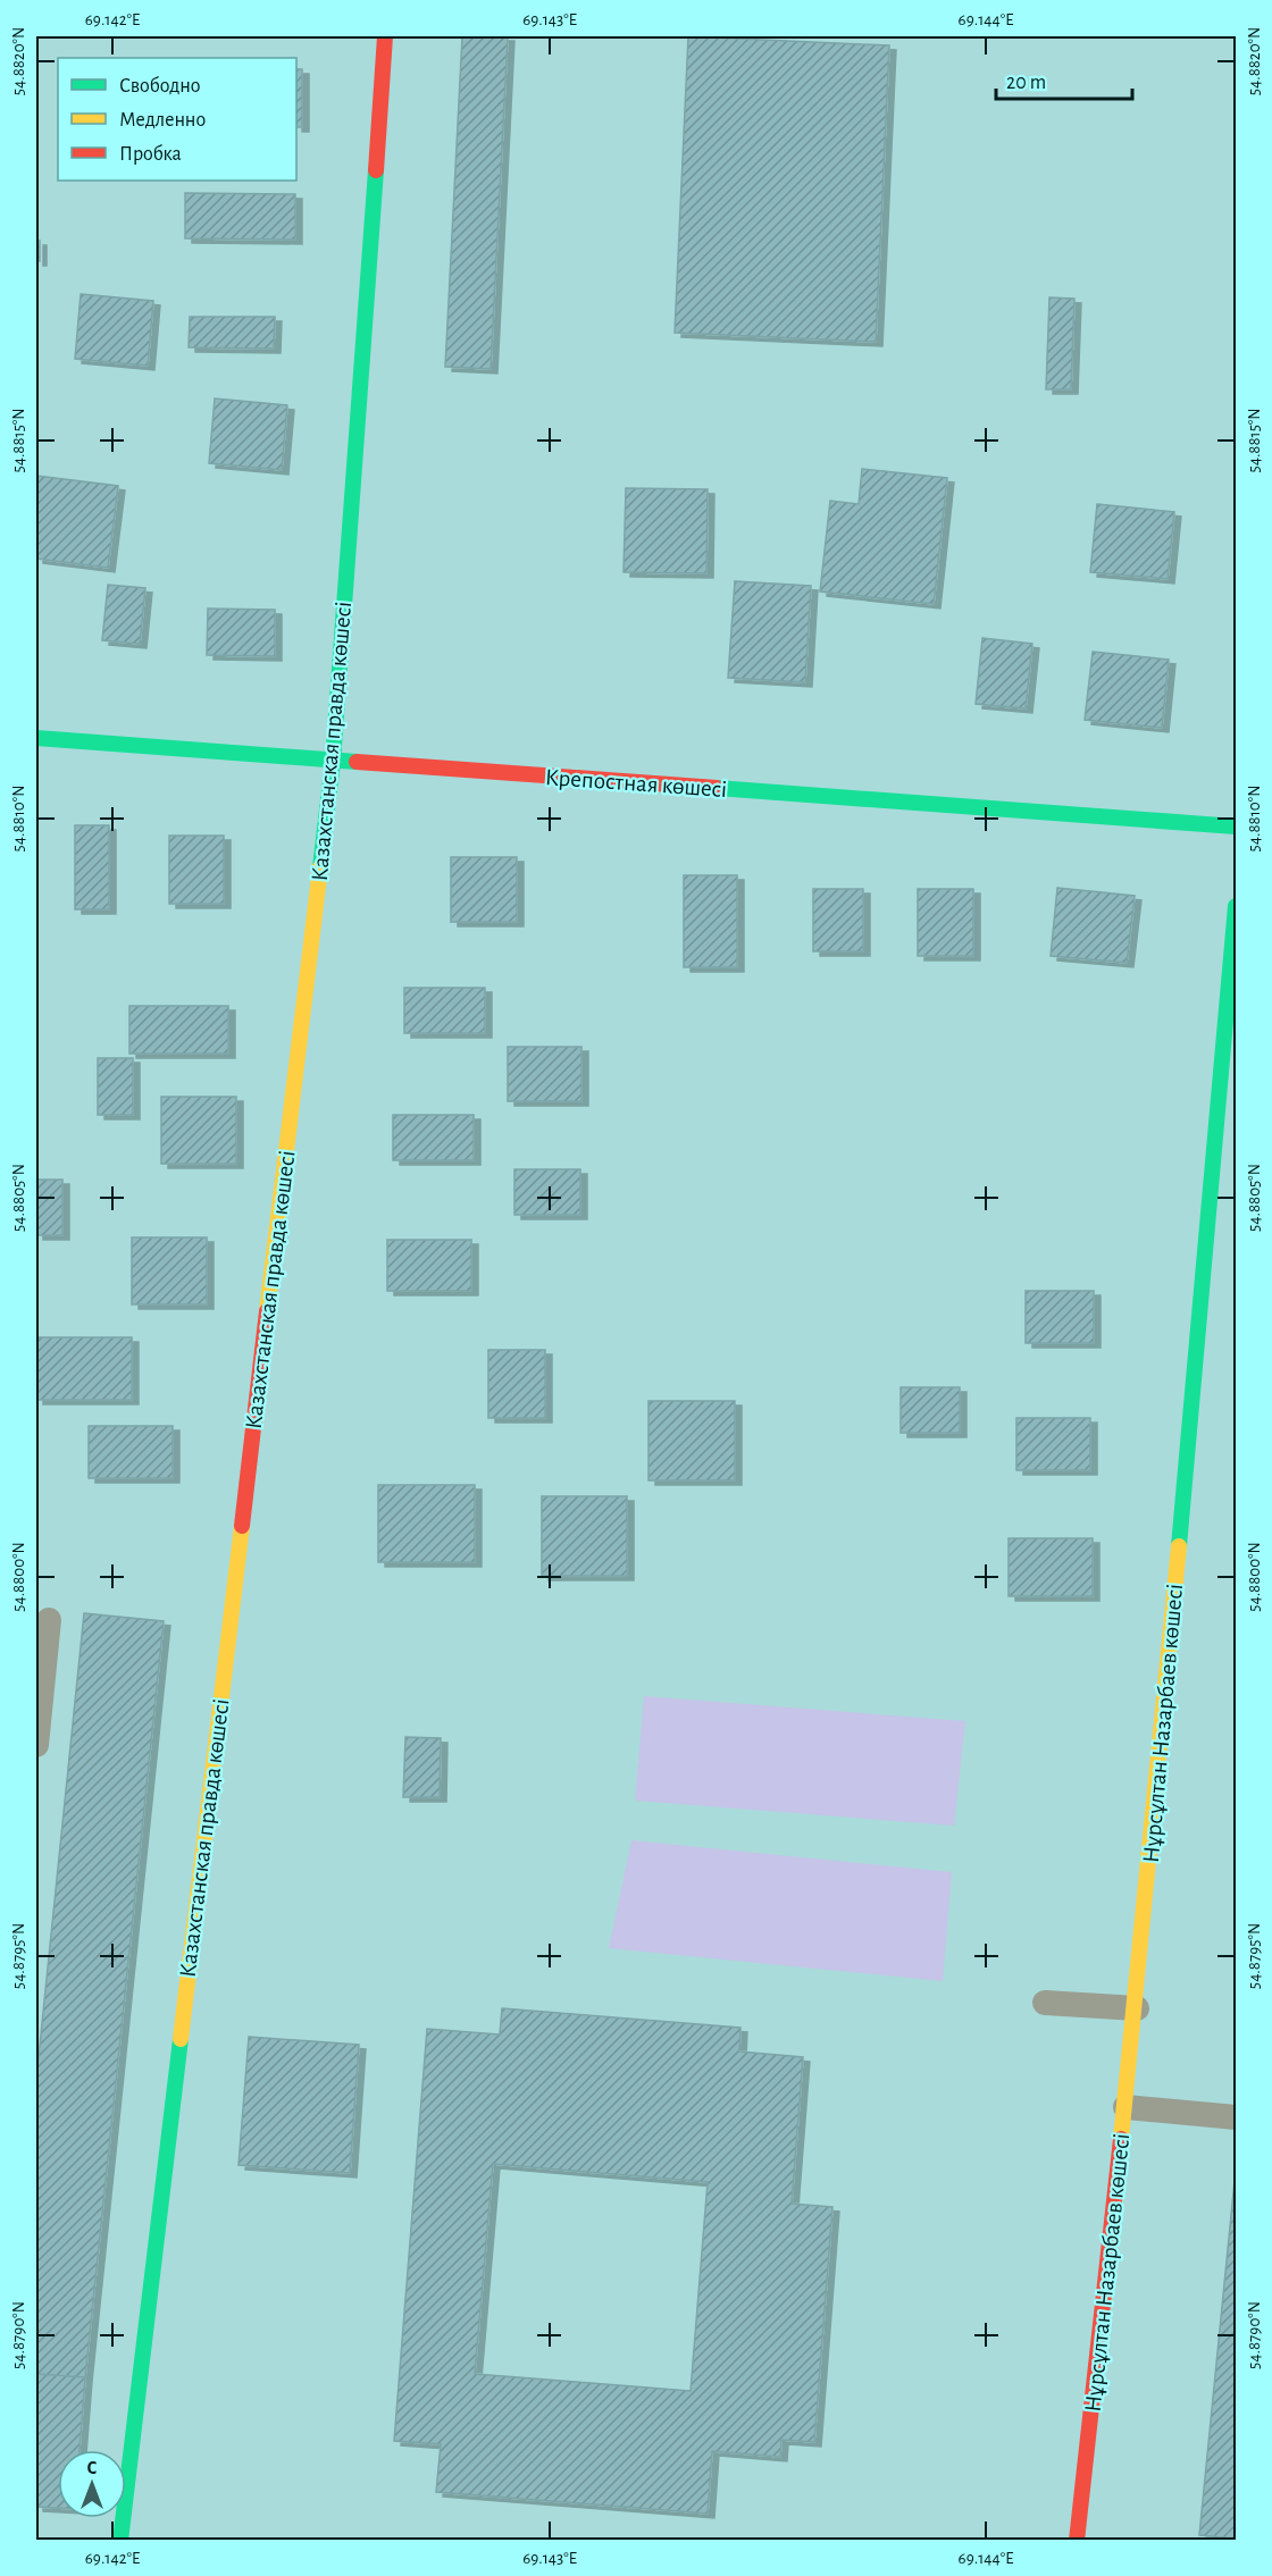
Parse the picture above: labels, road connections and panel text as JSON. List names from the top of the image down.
{
  "streets": {
    "street": ["Казахстанская правда көшесі", "Крепостная көшесі", "Нұрсұлтан Назарбаев көшесі"]
  },
  "crossings": [
    ["Казахстанская правда көшесі", "Крепостная көшесі"]
  ],
  "legend": ["Свободно", "Медленно", "Пробка"],
  "scale_bar": "20 m",
  "north": "top",
  "coordinates": [
    "69.142°E",
    "69.143°E",
    "69.144°E",
    "54.8820°N",
    "54.8815°N",
    "54.8810°N",
    "54.8805°N",
    "54.8800°N",
    "54.8795°N",
    "54.8790°N"
  ]
}
